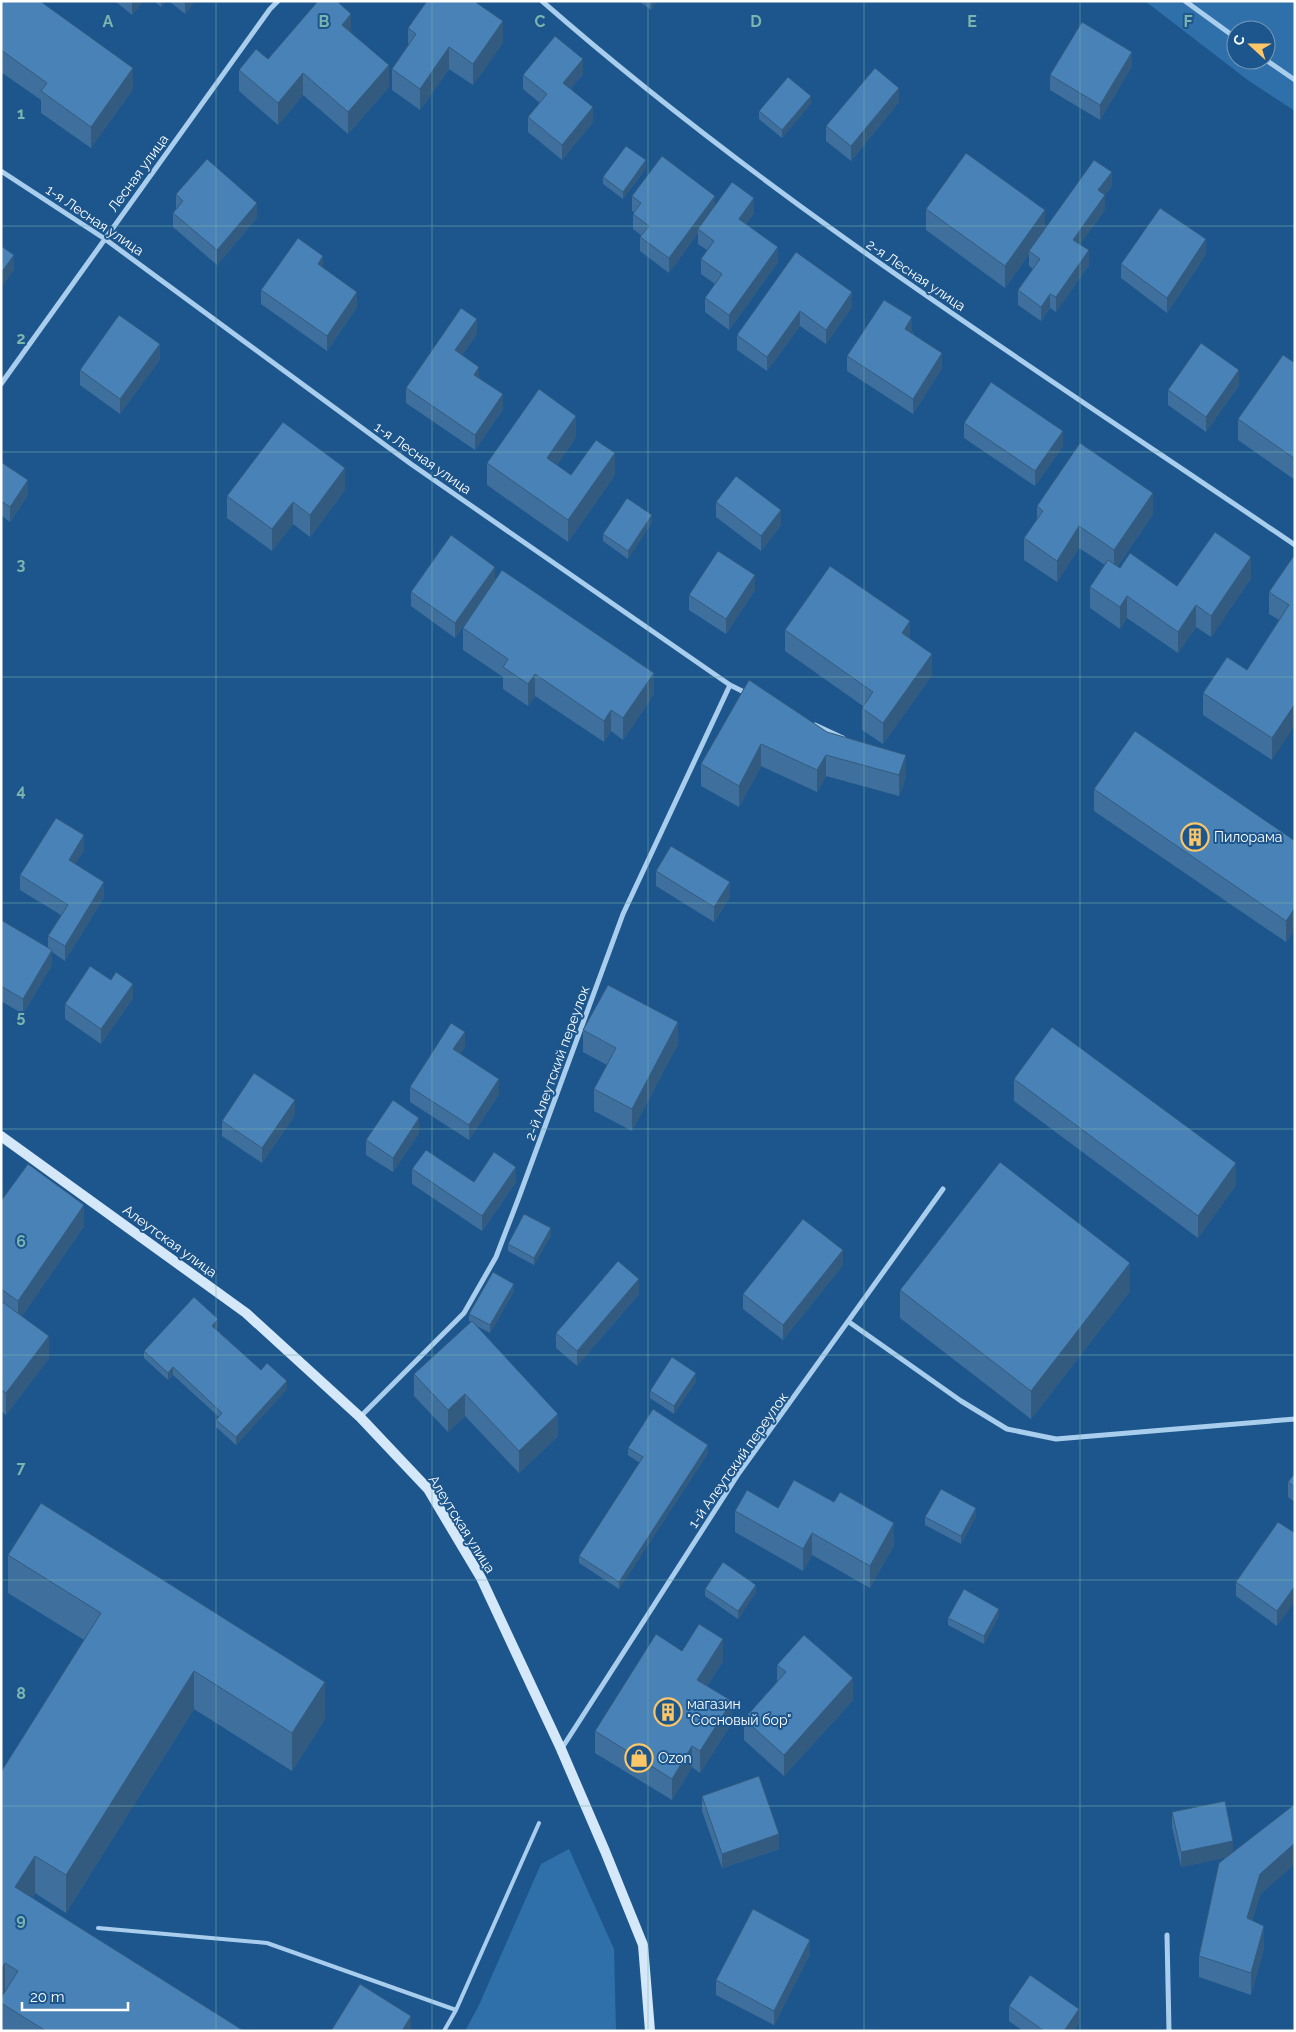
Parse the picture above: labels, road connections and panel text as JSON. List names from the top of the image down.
{
  "streets": {
    "street": [
      "Лесная улица",
      "1-я Лесная улица",
      "2-я Лесная улица",
      "2-й Алеутский переулок",
      "Алеутская улица",
      "1-й Алеутский переулок"
    ]
  },
  "crossings": [
    ["Лесная улица", "1-я Лесная улица"],
    ["1-я Лесная улица", "2-й Алеутский переулок"],
    ["2-й Алеутский переулок", "Алеутская улица"],
    ["Алеутская улица", "1-й Алеутский переулок"]
  ],
  "places": {
    "building": ["Пилорама", "магазин \"Сосновый бор\""],
    "shop": ["Ozon"]
  },
  "scale_bar": "20 m",
  "north": "left",
  "grid": {
    "columns": [
      "A",
      "B",
      "C",
      "D",
      "E",
      "F"
    ],
    "rows": [
      "1",
      "2",
      "3",
      "4",
      "5",
      "6",
      "7",
      "8",
      "9"
    ]
  }
}
